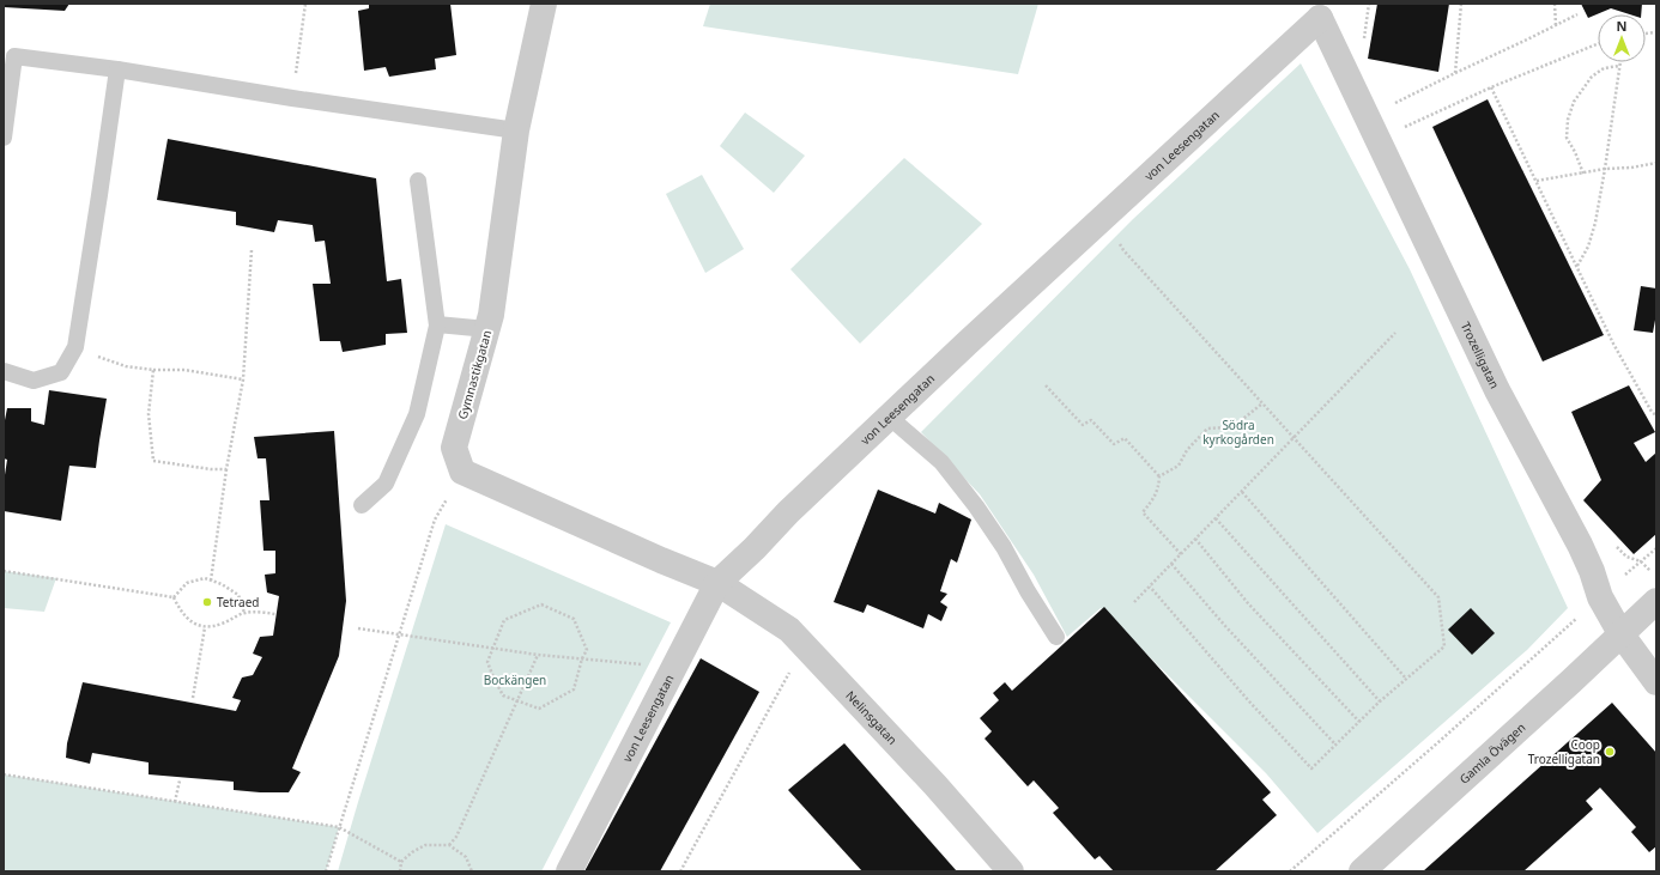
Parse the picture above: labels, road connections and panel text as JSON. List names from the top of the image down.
{
  "streets": {
    "street": [
      "von Leesengatan",
      "Trozelligatan",
      "Gymnastikgatan",
      "Nelinsgatan",
      "Gamla Övägen"
    ]
  },
  "crossings": [
    ["von Leesengatan", "Trozelligatan"],
    ["von Leesengatan", "Nelinsgatan"],
    ["Trozelligatan", "Gamla Övägen"]
  ],
  "parks": ["Södra kyrkogården", "Bockängen"],
  "places": ["Tetraed", "Coop Trozelligatan"],
  "north": "top"
}
